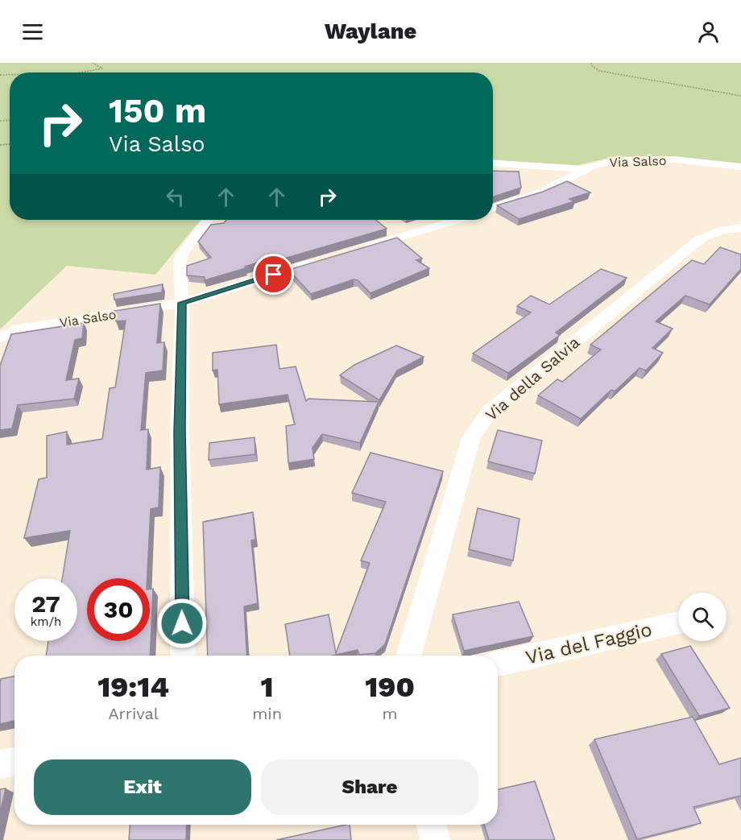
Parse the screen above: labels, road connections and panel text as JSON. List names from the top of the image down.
{
  "streets": {
    "street": ["Via Salso", "Via della Salvia", "Via del Faggio"]
  },
  "page": {
    "header": "Waylane",
    "turn": ["150 m", "Via Salso"],
    "speed": "27 km/h",
    "limit": "30",
    "eta": [
      "19:14",
      "Arrival",
      "1",
      "min",
      "190",
      "m"
    ],
    "buttons": ["Exit", "Share"]
  }
}
